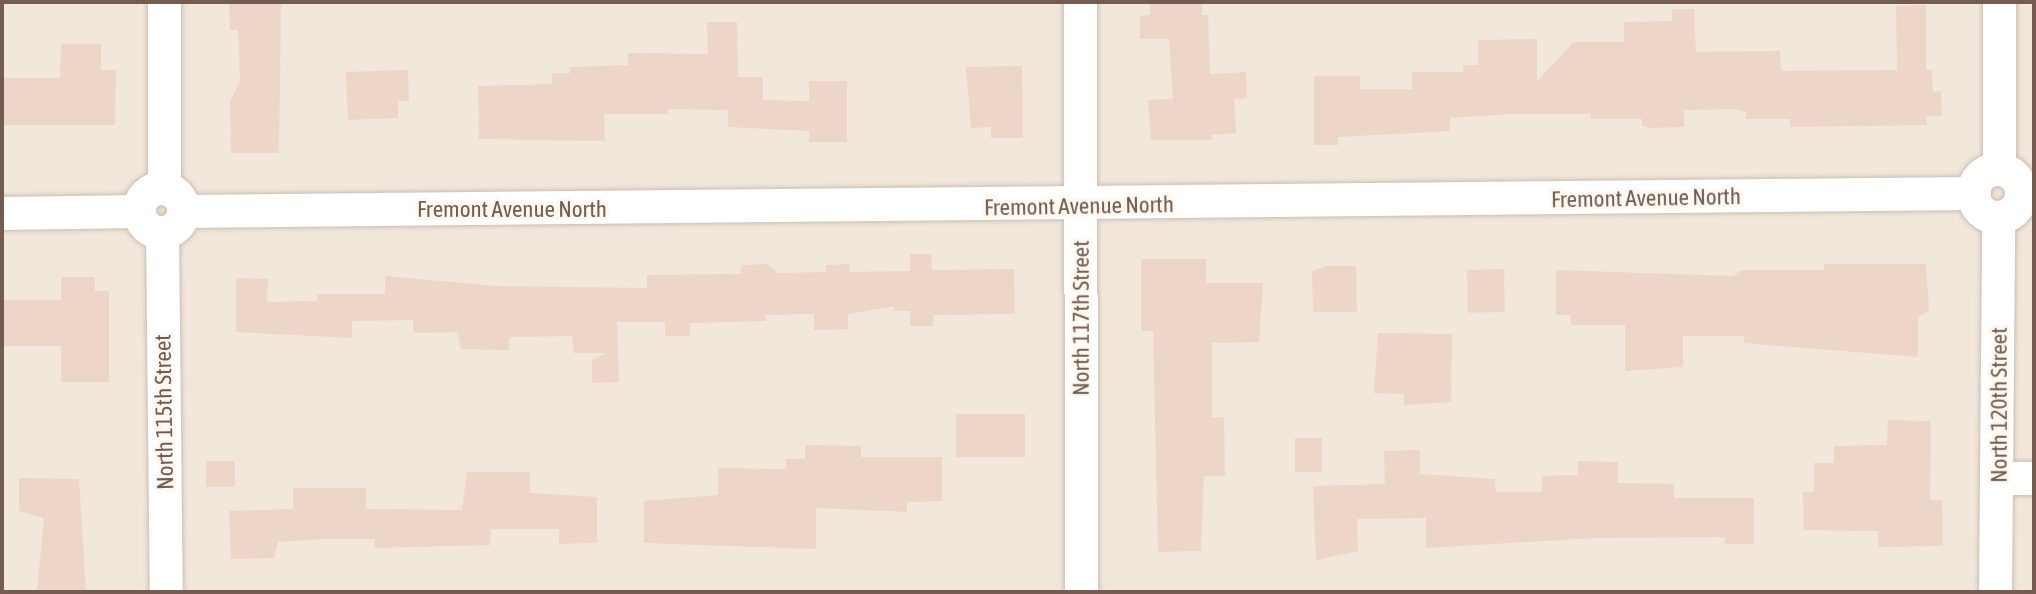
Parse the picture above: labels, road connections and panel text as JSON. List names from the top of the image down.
{
  "streets": {
    "street": [
      "Fremont Avenue North",
      "North 117th Street",
      "North 120th Street",
      "North 115th Street"
    ]
  },
  "crossings": [
    ["Fremont Avenue North", "North 117th Street"],
    ["Fremont Avenue North", "North 120th Street"],
    ["Fremont Avenue North", "North 115th Street"]
  ]
}
